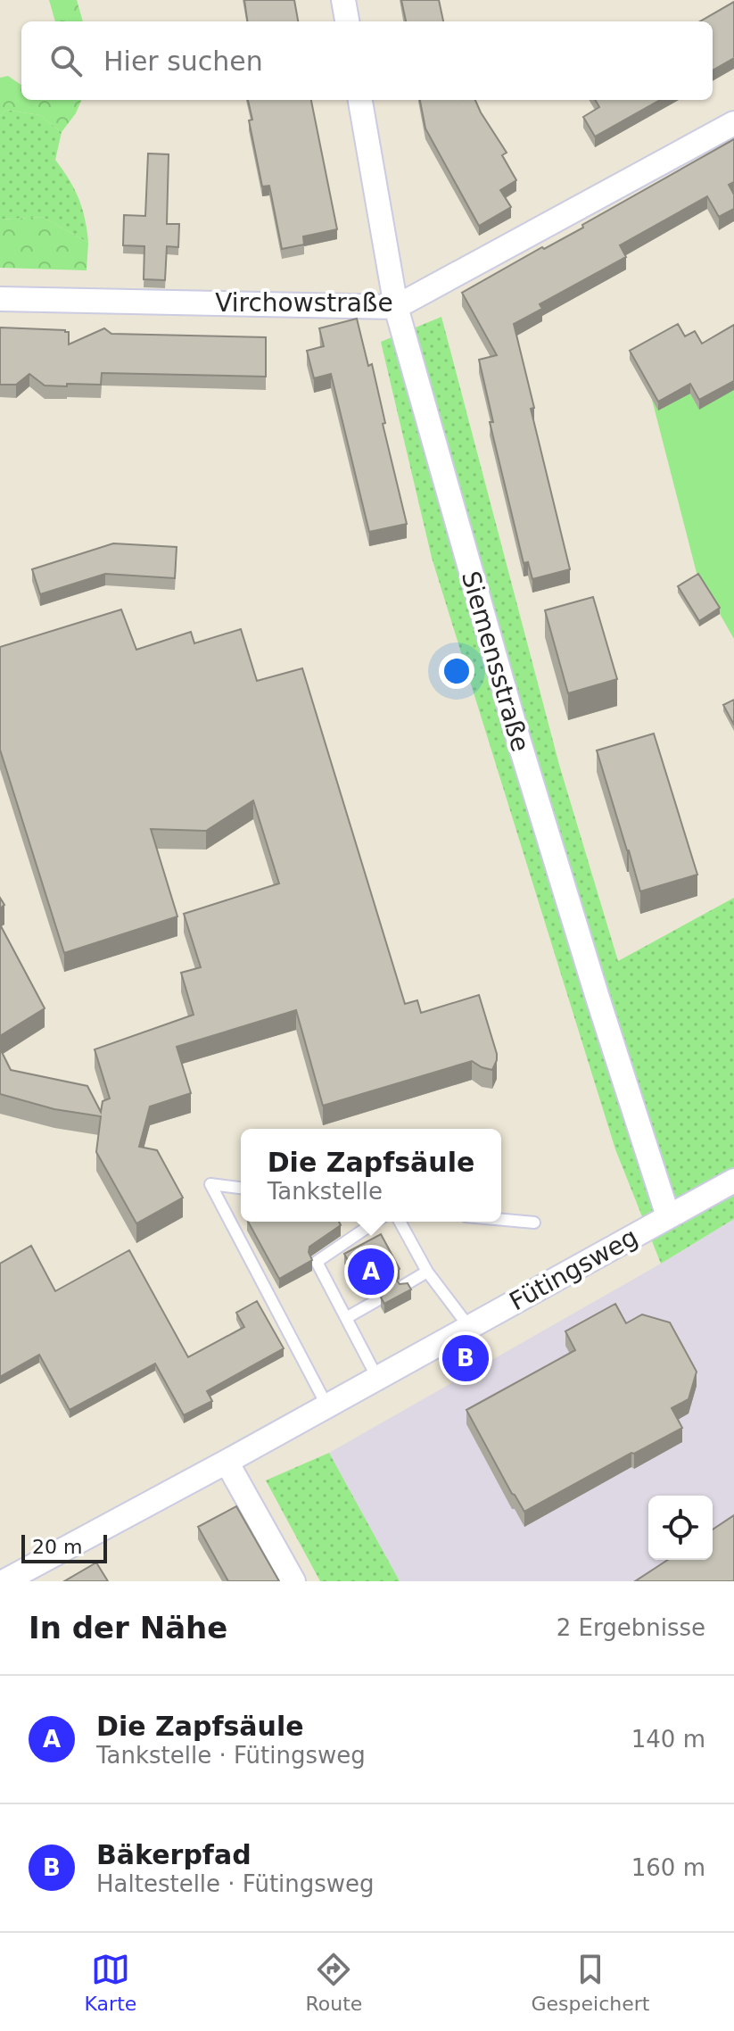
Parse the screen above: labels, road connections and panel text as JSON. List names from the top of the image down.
{
  "streets": {
    "street": ["Virchowstraße", "Siemensstraße", "Fütingsweg"]
  },
  "crossings": [
    ["Virchowstraße", "Siemensstraße"],
    ["Siemensstraße", "Fütingsweg"]
  ],
  "scale_bar": "20 m",
  "page": {
    "search": "Hier suchen",
    "popup": ["Die Zapfsäule", "Tankstelle"],
    "pins": ["A", "B"],
    "scale": "20 m",
    "heading": ["In der Nähe", "2 Ergebnisse"],
    "list": [
      {
        "mark": "A",
        "name": "Die Zapfsäule",
        "note": "Tankstelle · Fütingsweg",
        "value": "140 m"
      },
      {
        "mark": "B",
        "name": "Bäkerpfad",
        "note": "Haltestelle · Fütingsweg",
        "value": "160 m"
      }
    ],
    "nav": ["Karte", "Route", "Gespeichert"]
  }
}
